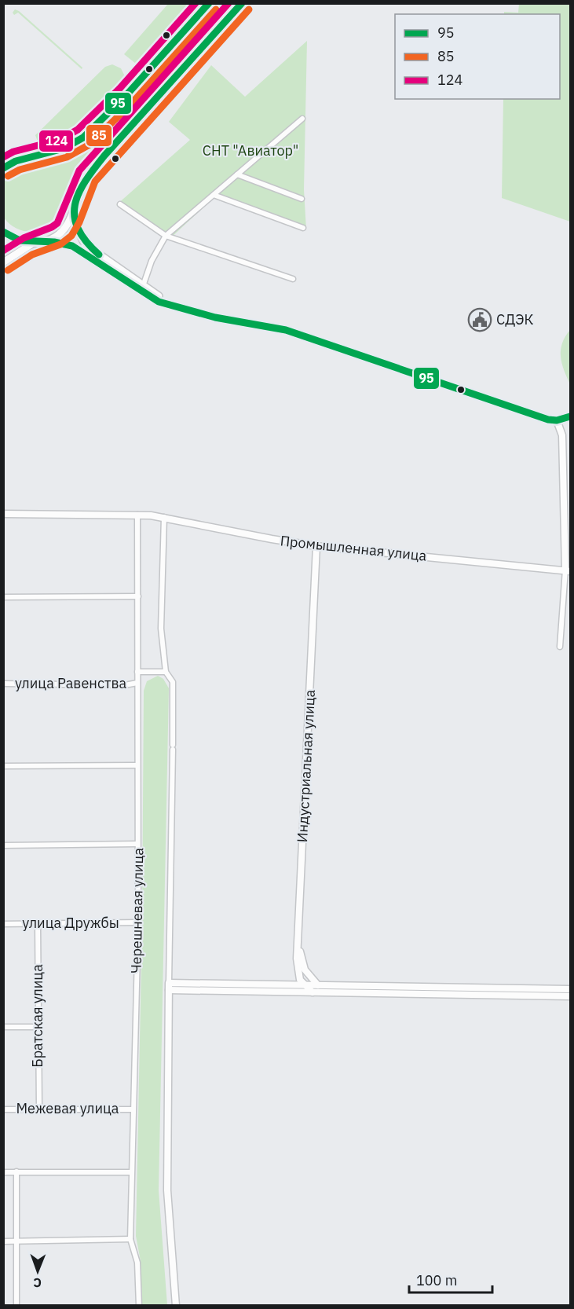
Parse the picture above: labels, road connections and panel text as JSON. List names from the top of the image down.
{
  "streets": {
    "street": [
      "Промышленная улица",
      "улица Равенства",
      "Индустриальная улица",
      "Черешневая улица",
      "улица Дружбы",
      "Братская улица",
      "Межевая улица"
    ]
  },
  "crossings": [
    ["Промышленная улица", "Индустриальная улица"],
    ["Промышленная улица", "Черешневая улица"],
    ["улица Равенства", "Черешневая улица"],
    ["Черешневая улица", "улица Дружбы"],
    ["Черешневая улица", "Межевая улица"],
    ["улица Дружбы", "Братская улица"],
    ["Братская улица", "Межевая улица"]
  ],
  "parks": ["СНТ \"Авиатор\""],
  "places": {
    "public building": ["СДЭК"]
  },
  "lines": ["transit line 95", "transit line 124", "transit line 85"],
  "legend": ["95", "85", "124"],
  "scale_bar": "100 m",
  "north": "bottom"
}
